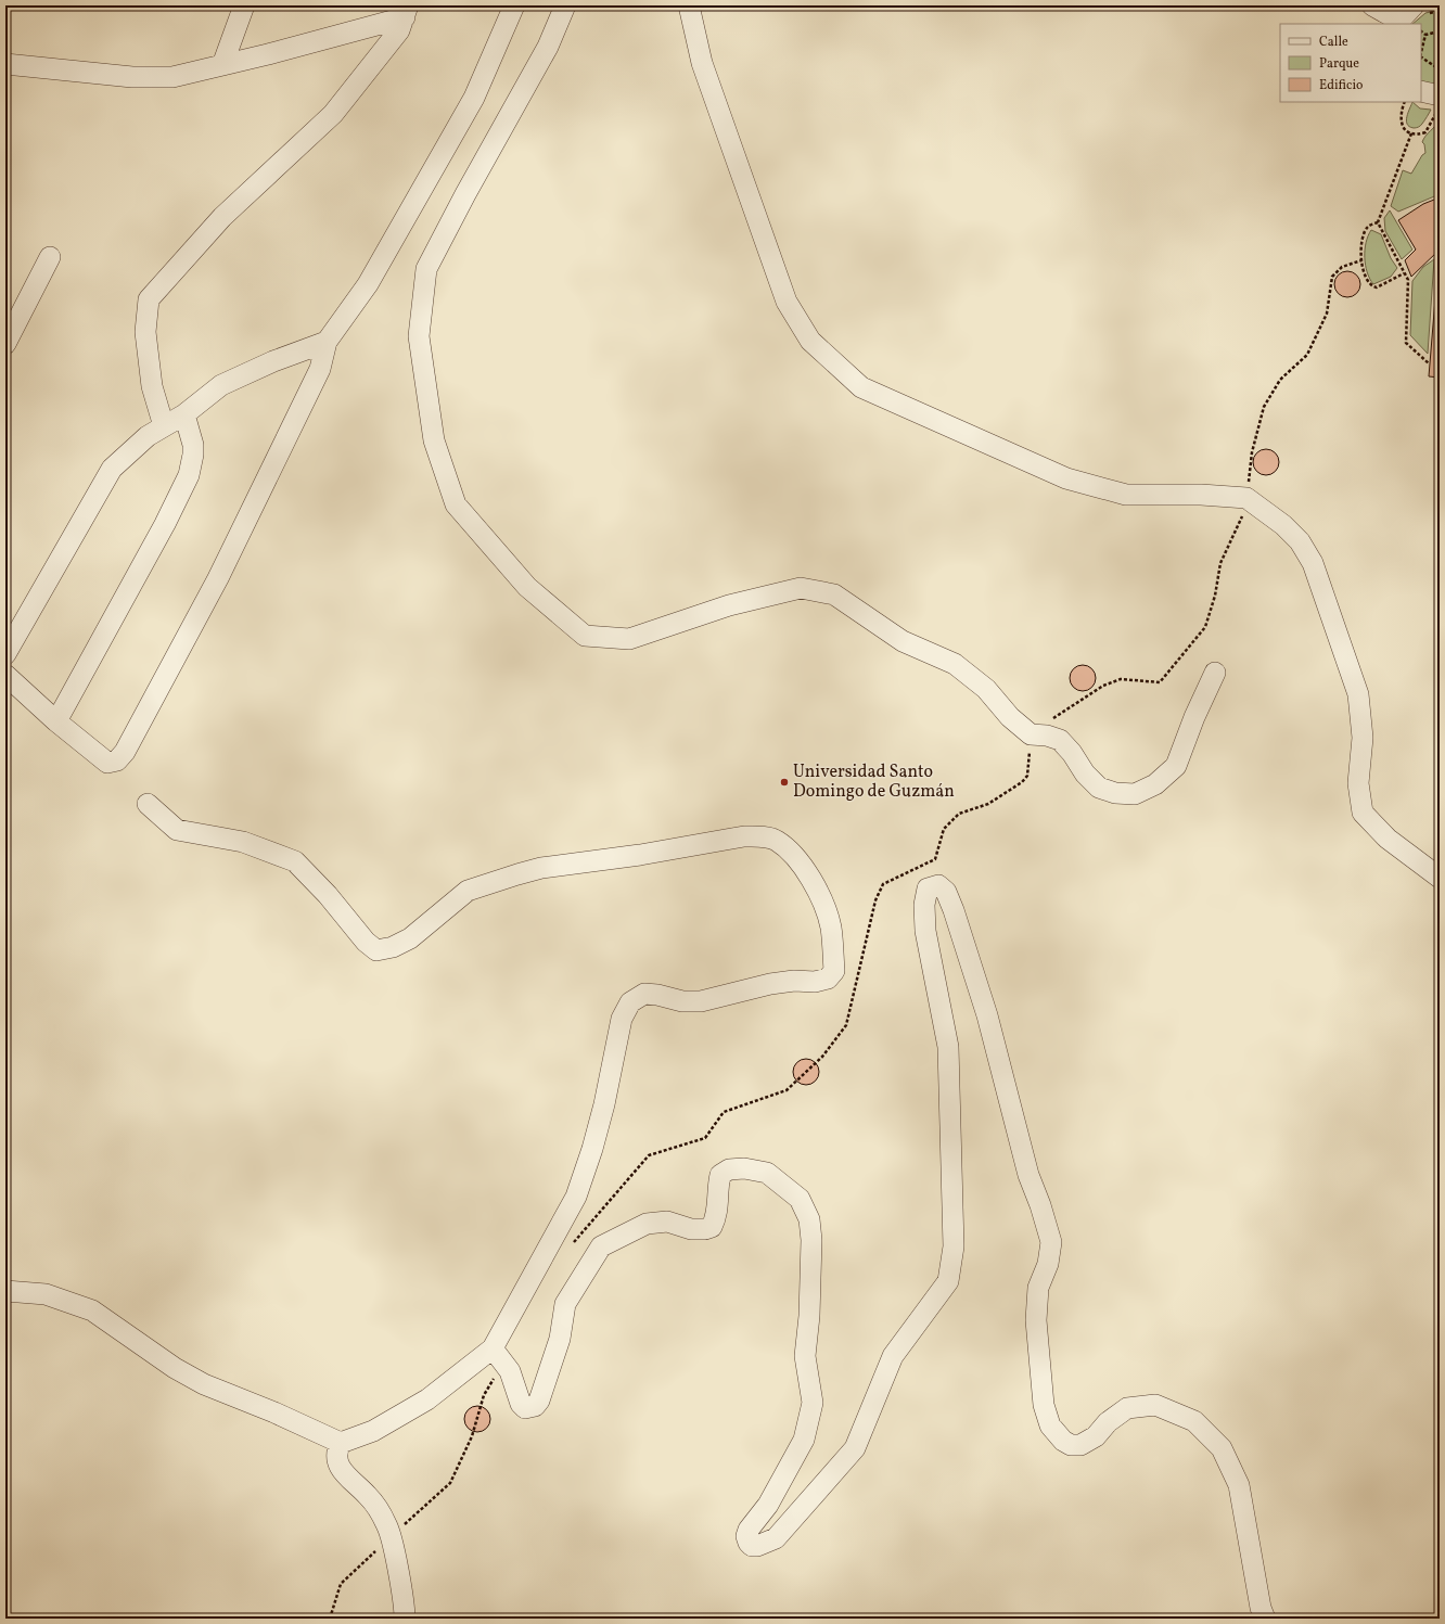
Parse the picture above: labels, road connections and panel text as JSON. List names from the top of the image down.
{
  "places": ["Universidad Santo Domingo de Guzmán"],
  "legend": ["Calle", "Parque", "Edificio"]
}
